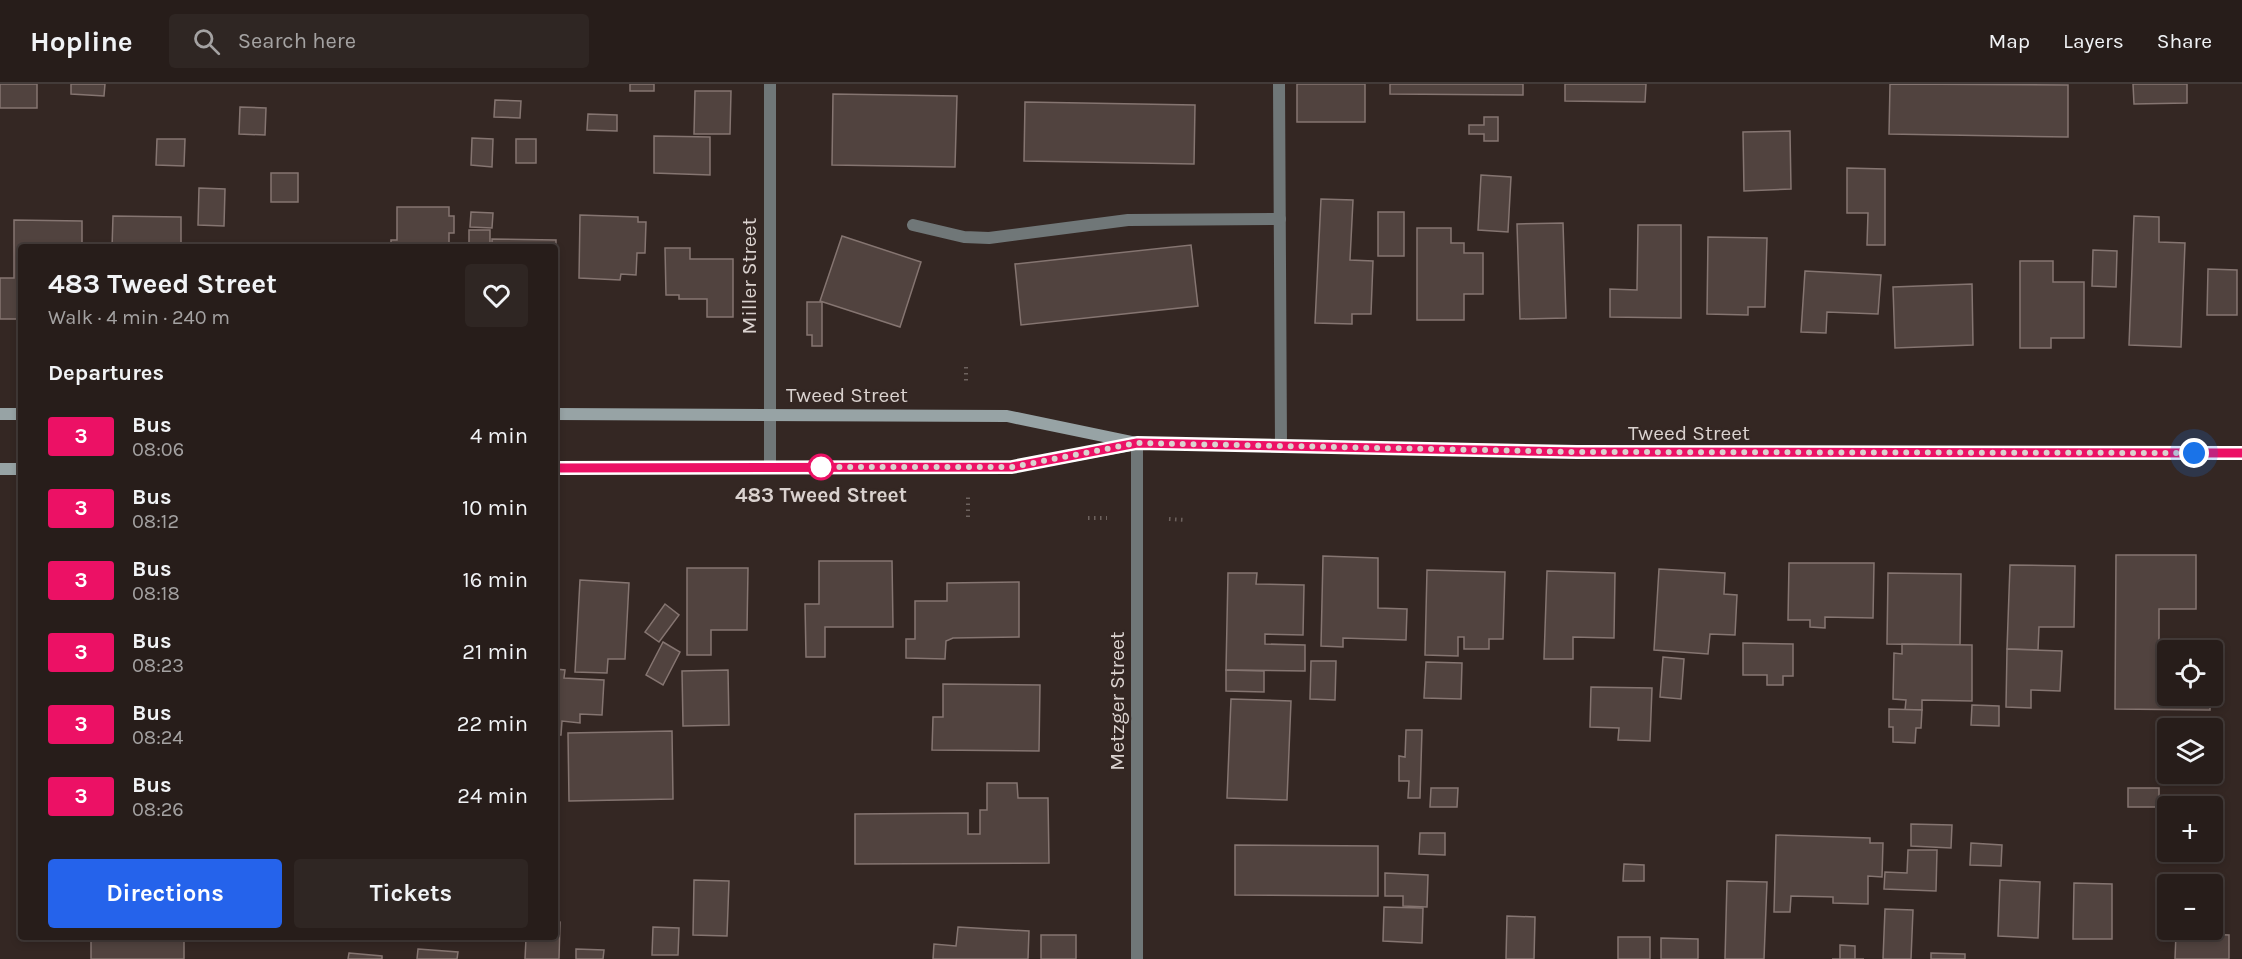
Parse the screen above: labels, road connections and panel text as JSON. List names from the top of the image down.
{
  "streets": {
    "main road": ["Tweed Street"],
    "street": ["Miller Street", "Metzger Street"]
  },
  "crossings": [
    ["Miller Street", "Tweed Street"],
    ["Tweed Street", "Metzger Street"]
  ],
  "places": ["483 Tweed Street"],
  "lines": ["bus line 3"],
  "page": {
    "header": "Hopline",
    "search": "Search here",
    "nav": ["Map", "Layers", "Share"],
    "heading": [
      ["483 Tweed Street", "Walk · 4 min · 240 m"],
      "Departures"
    ],
    "list": [
      {
        "mark": "3",
        "name": "Bus",
        "note": "08:06",
        "value": "4 min"
      },
      {
        "mark": "3",
        "name": "Bus",
        "note": "08:12",
        "value": "10 min"
      },
      {
        "mark": "3",
        "name": "Bus",
        "note": "08:18",
        "value": "16 min"
      },
      {
        "mark": "3",
        "name": "Bus",
        "note": "08:23",
        "value": "21 min"
      },
      {
        "mark": "3",
        "name": "Bus",
        "note": "08:24",
        "value": "22 min"
      },
      {
        "mark": "3",
        "name": "Bus",
        "note": "08:26",
        "value": "24 min"
      }
    ],
    "map_buttons": ["+", "−"],
    "buttons": ["Directions", "Tickets"]
  }
}
